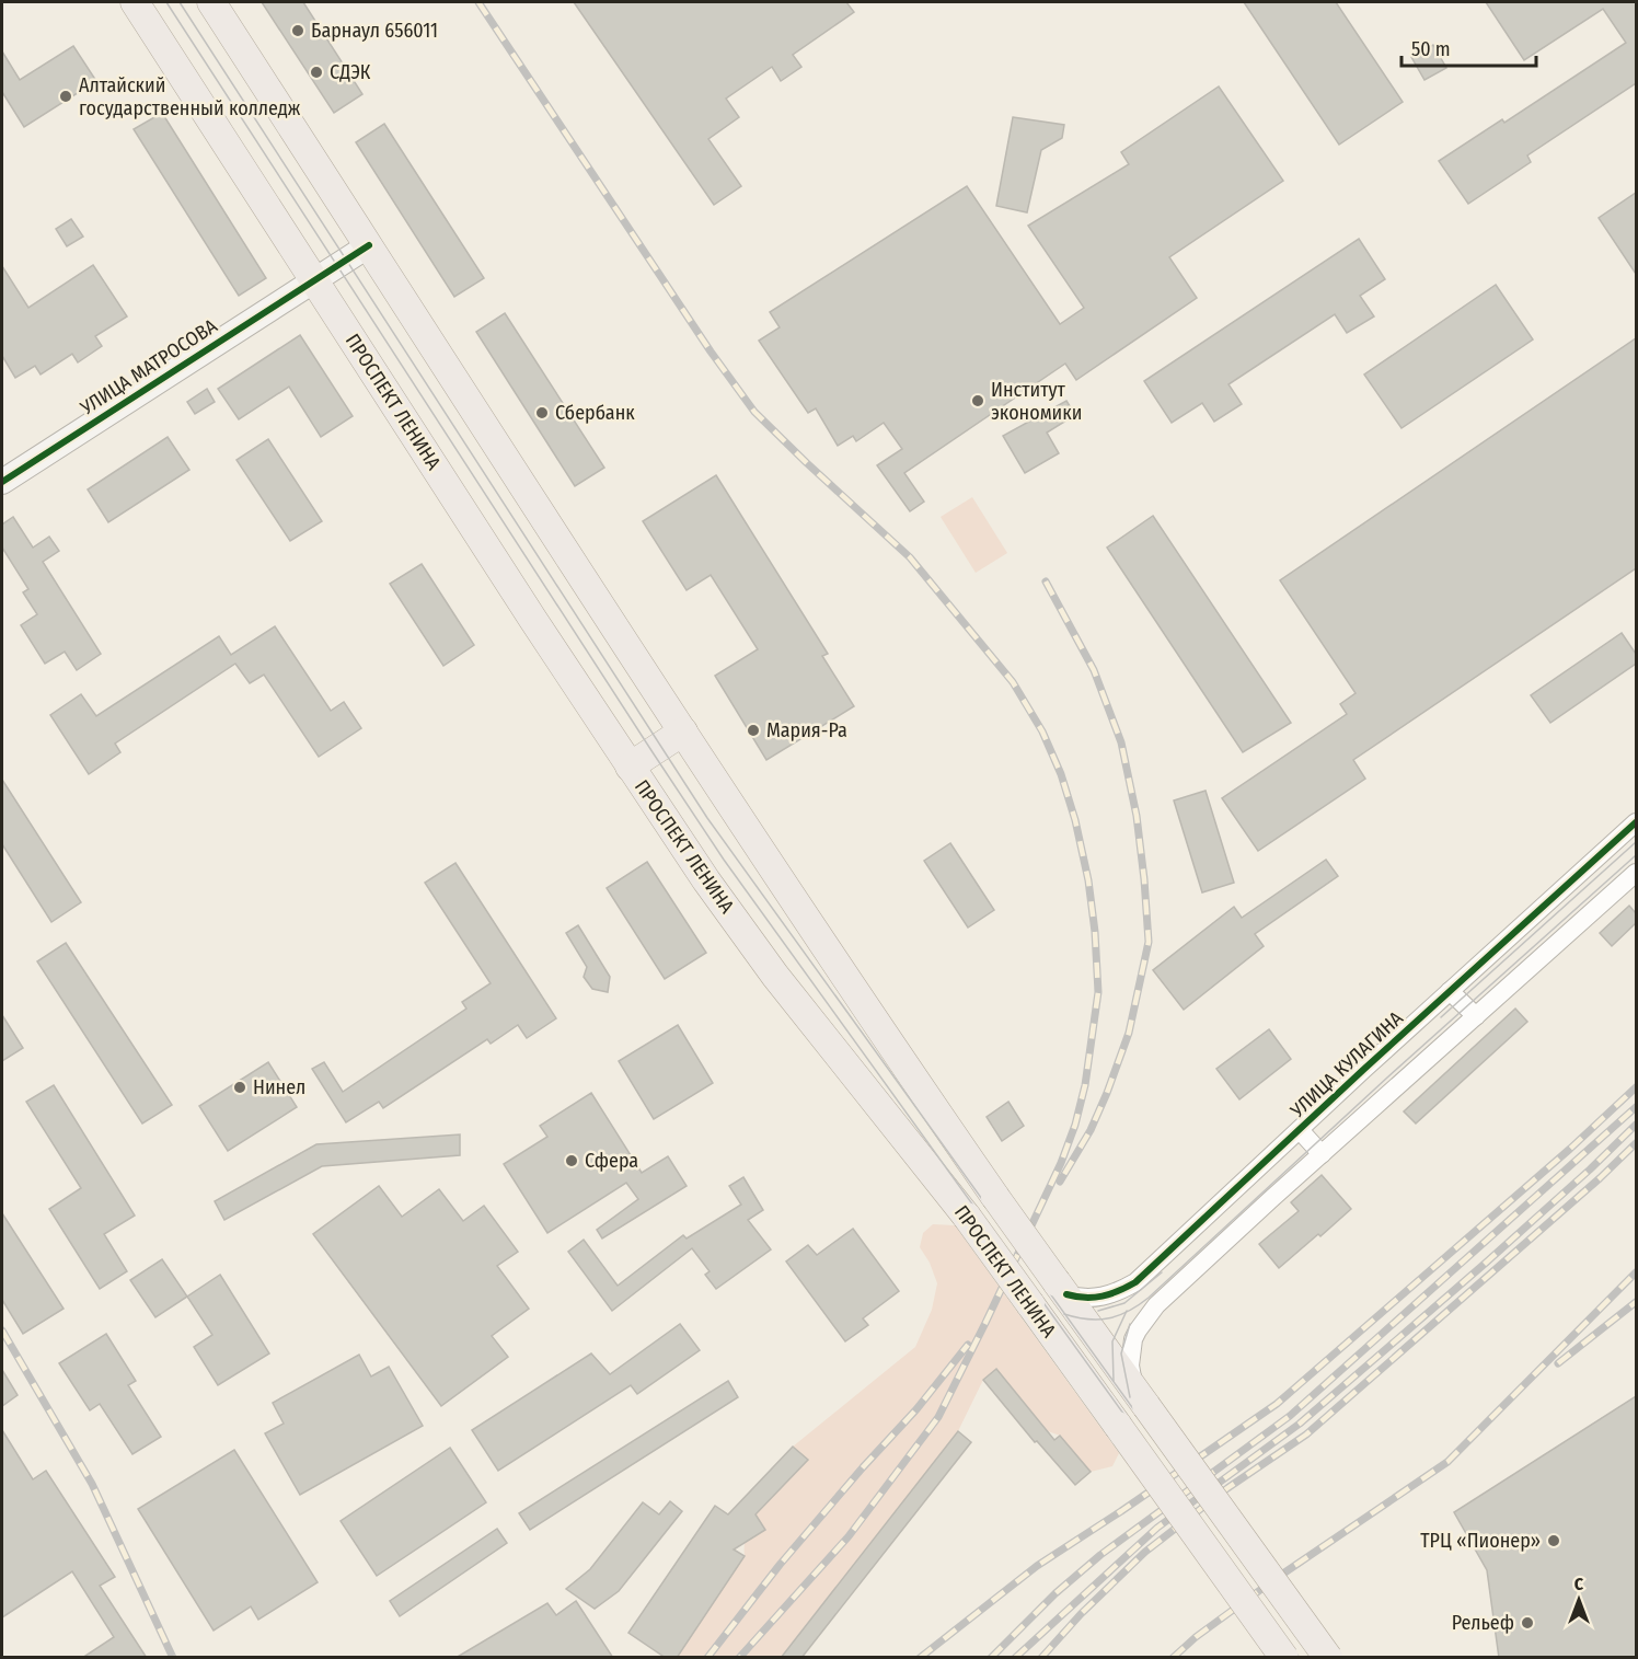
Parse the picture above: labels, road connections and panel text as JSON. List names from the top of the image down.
{
  "streets": {
    "main road": ["ПРОСПЕКТ ЛЕНИНА"],
    "street": ["УЛИЦА МАТРОСОВА", "УЛИЦА КУЛАГИНА"]
  },
  "crossings": [
    ["УЛИЦА МАТРОСОВА", "ПРОСПЕКТ ЛЕНИНА"],
    ["ПРОСПЕКТ ЛЕНИНА", "УЛИЦА КУЛАГИНА"]
  ],
  "places": [
    "Барнаул 656011",
    "СДЭК",
    "Алтайский государственный колледж",
    "Институт экономики",
    "Сбербанк",
    "Мария-Ра",
    "Нинел",
    "Сфера",
    "ТРЦ «Пионер»",
    "Рельеф"
  ],
  "scale_bar": "50 m",
  "north": "top"
}
